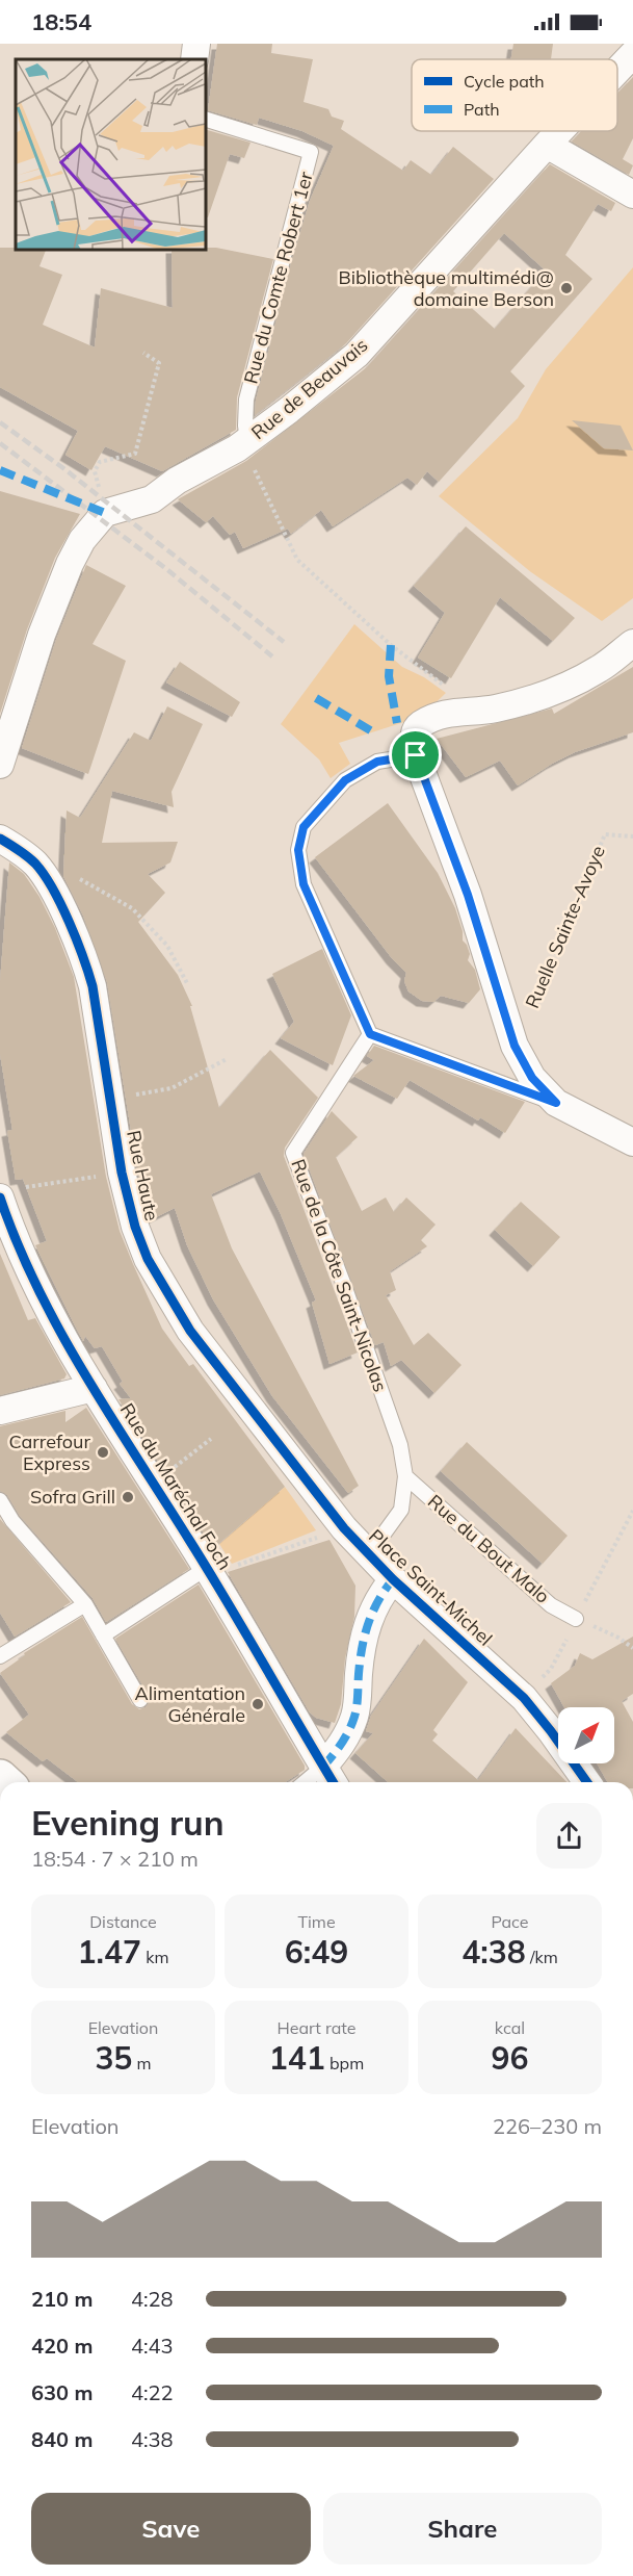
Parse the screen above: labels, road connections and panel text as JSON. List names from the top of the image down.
{
  "streets": {
    "street": [
      "Rue de Beauvais",
      "Rue Haute",
      "Rue du Maréchal Foch",
      "Place Saint-Michel"
    ],
    "lane": ["Rue du Comte Robert 1er", "Rue de la Côte Saint-Nicolas", "Rue du Bout Malo"],
    "path": ["Ruelle Sainte-Avoye"]
  },
  "crossings": [
    ["Rue du Comte Robert 1er", "Rue de Beauvais"],
    ["Rue Haute", "Place Saint-Michel"],
    ["Rue de la Côte Saint-Nicolas", "Rue du Bout Malo"],
    ["Rue de la Côte Saint-Nicolas", "Place Saint-Michel"],
    ["Rue du Bout Malo", "Place Saint-Michel"]
  ],
  "places": [
    "Bibliothèque multimédi@ domaine Berson",
    "Carrefour Express",
    "Sofra Grill",
    "Alimentation Générale"
  ],
  "legend": ["Cycle path", "Path"],
  "north": "top right",
  "page": {
    "status": "18:54",
    "heading": ["Evening run", "18:54 · 7 × 210 m"],
    "stats": [
      ["Distance", "1.47 km"],
      ["Time", "6:49"],
      ["Pace", "4:38 /km"],
      ["Elevation", "35 m"],
      ["Heart rate", "141 bpm"],
      ["kcal", "96"]
    ],
    "chart": ["Elevation", "226–230 m"],
    "list": [
      {
        "name": "210 m",
        "note": "4:28"
      },
      {
        "name": "420 m",
        "note": "4:43"
      },
      {
        "name": "630 m",
        "note": "4:22"
      },
      {
        "name": "840 m",
        "note": "4:38"
      }
    ],
    "buttons": ["Save", "Share"]
  }
}
